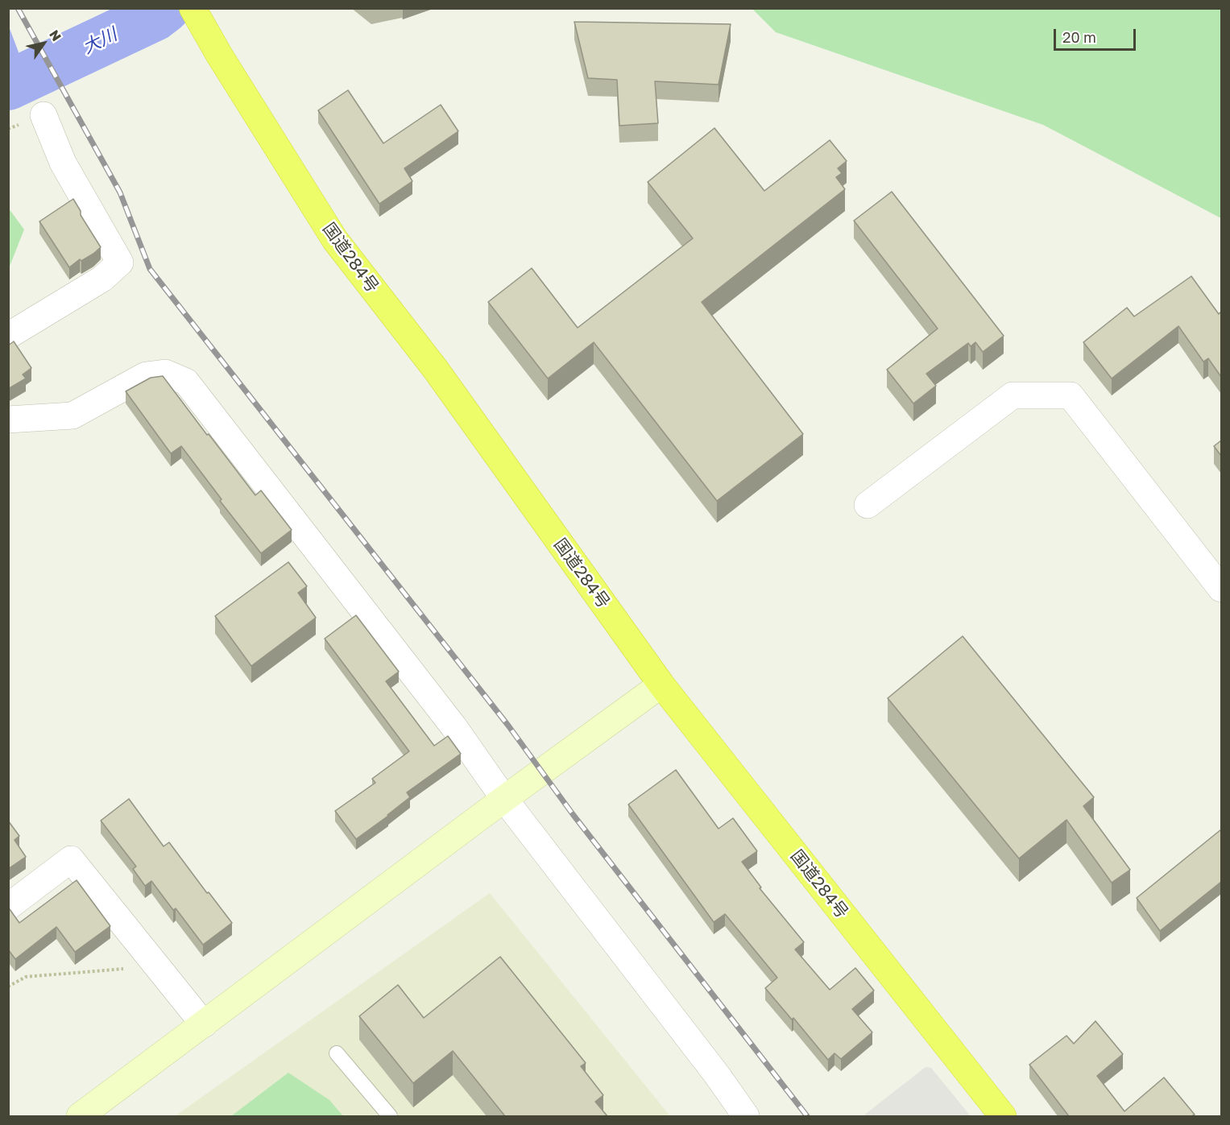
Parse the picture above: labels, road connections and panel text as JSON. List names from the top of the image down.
{
  "streets": {
    "highway": ["国道284号"]
  },
  "water": ["大川"],
  "scale_bar": "20 m",
  "north": "top right"
}
